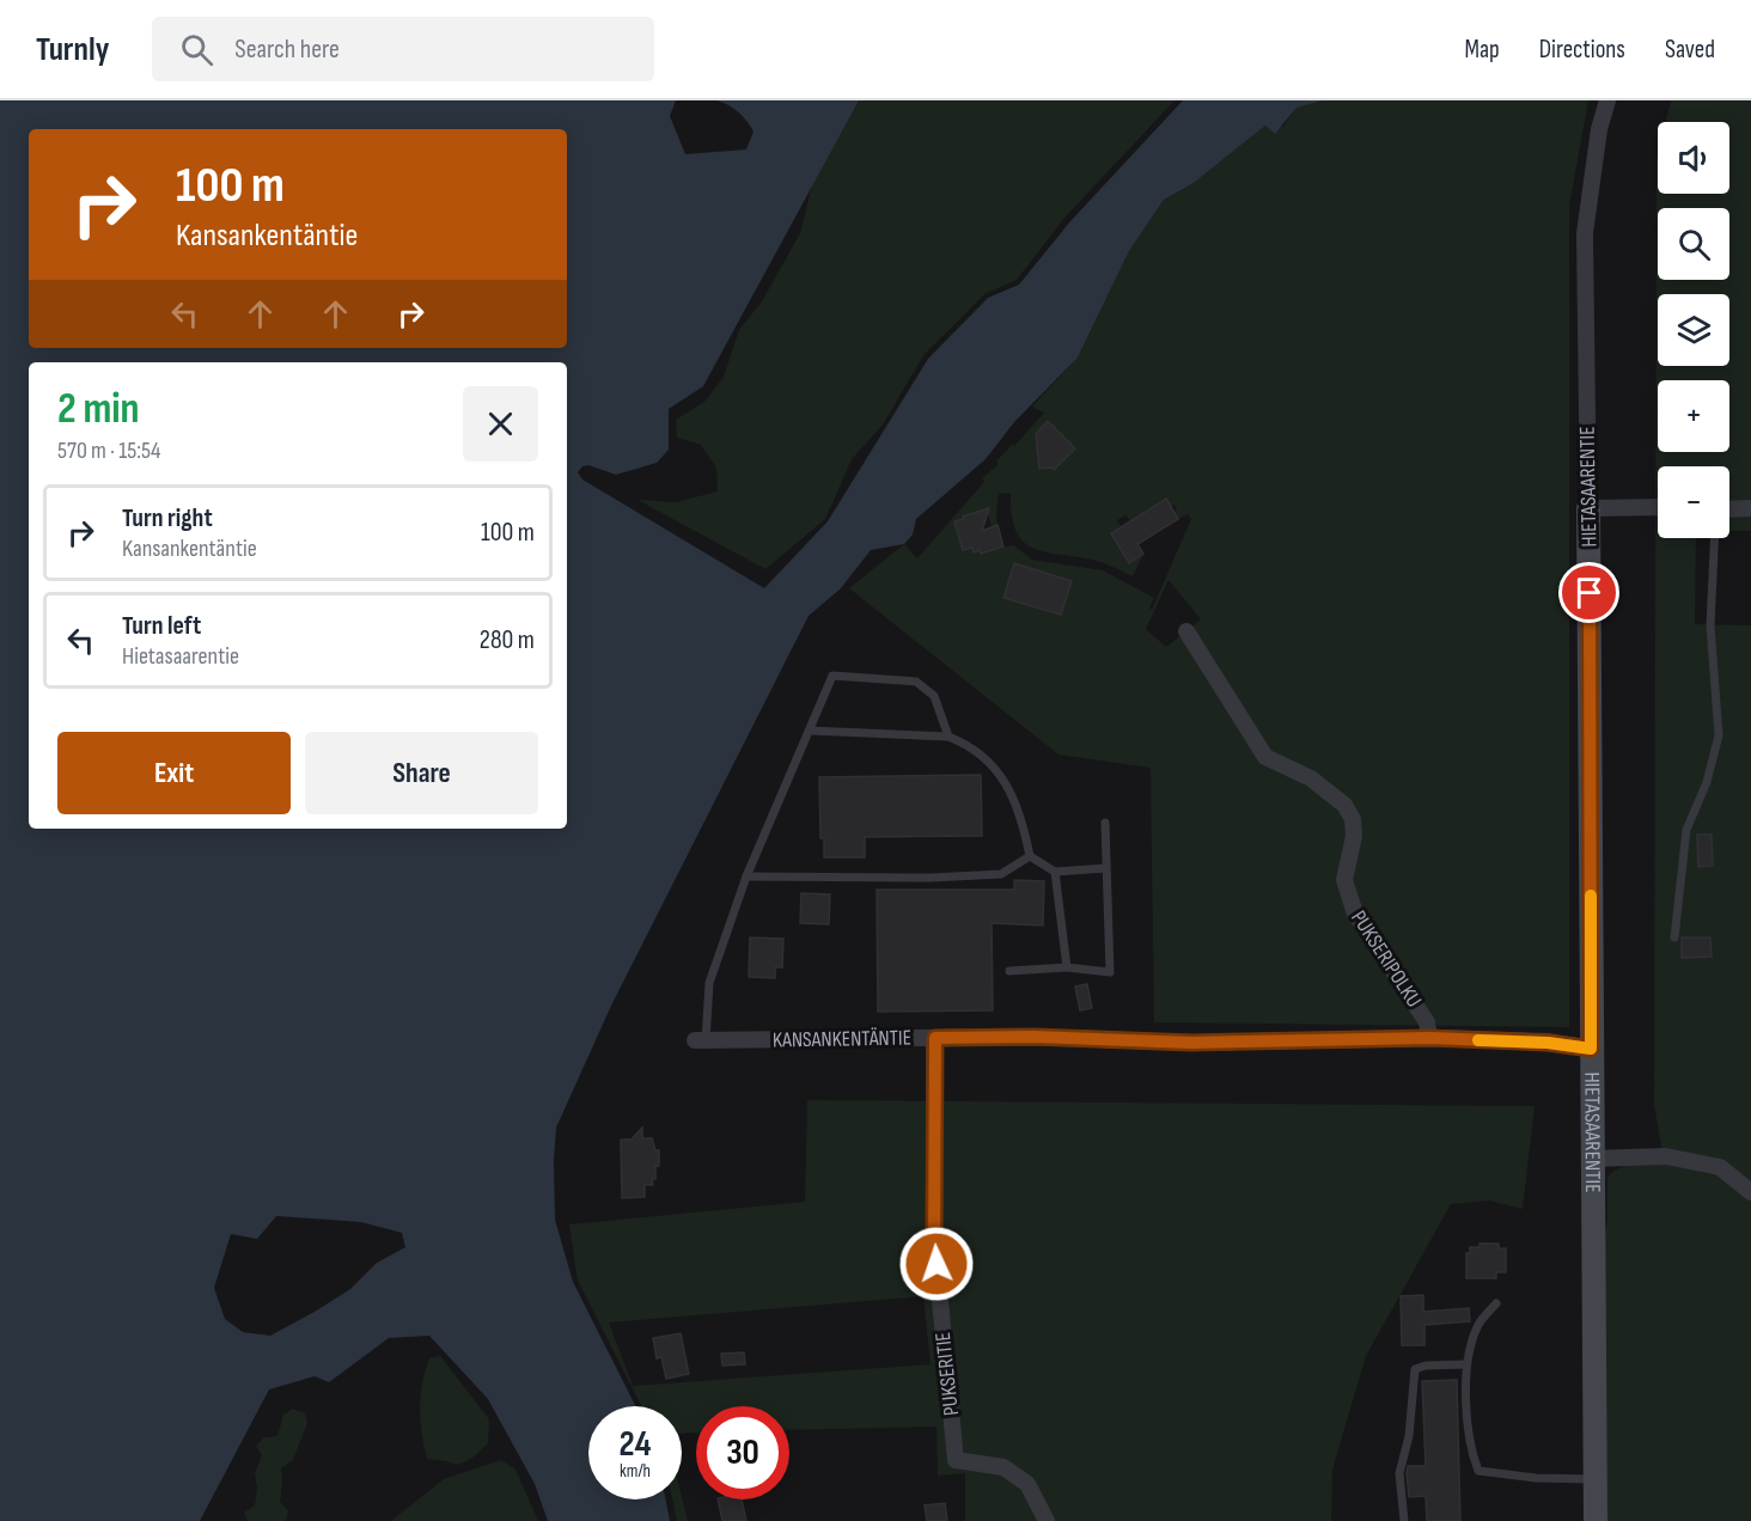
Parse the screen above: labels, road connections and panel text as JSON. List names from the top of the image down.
{
  "streets": {
    "street": [
      "HIETASAARENTIE",
      "PUKSERIPOLKU",
      "KANSANKENTÄNTIE",
      "PUKSERITIE"
    ]
  },
  "crossings": [
    ["HIETASAARENTIE", "KANSANKENTÄNTIE"],
    ["PUKSERIPOLKU", "KANSANKENTÄNTIE"],
    ["KANSANKENTÄNTIE", "PUKSERITIE"]
  ],
  "page": {
    "header": "Turnly",
    "search": "Search here",
    "nav": ["Map", "Directions", "Saved"],
    "map_buttons": ["+", "−"],
    "turn": ["100 m", "Kansankentäntie"],
    "heading": ["2 min", "570 m · 15:54"],
    "list": [
      {
        "name": "Turn right",
        "note": "Kansankentäntie",
        "value": "100 m"
      },
      {
        "name": "Turn left",
        "note": "Hietasaarentie",
        "value": "280 m"
      }
    ],
    "buttons": ["Exit", "Share"],
    "speed": "24 km/h",
    "limit": "30"
  }
}
